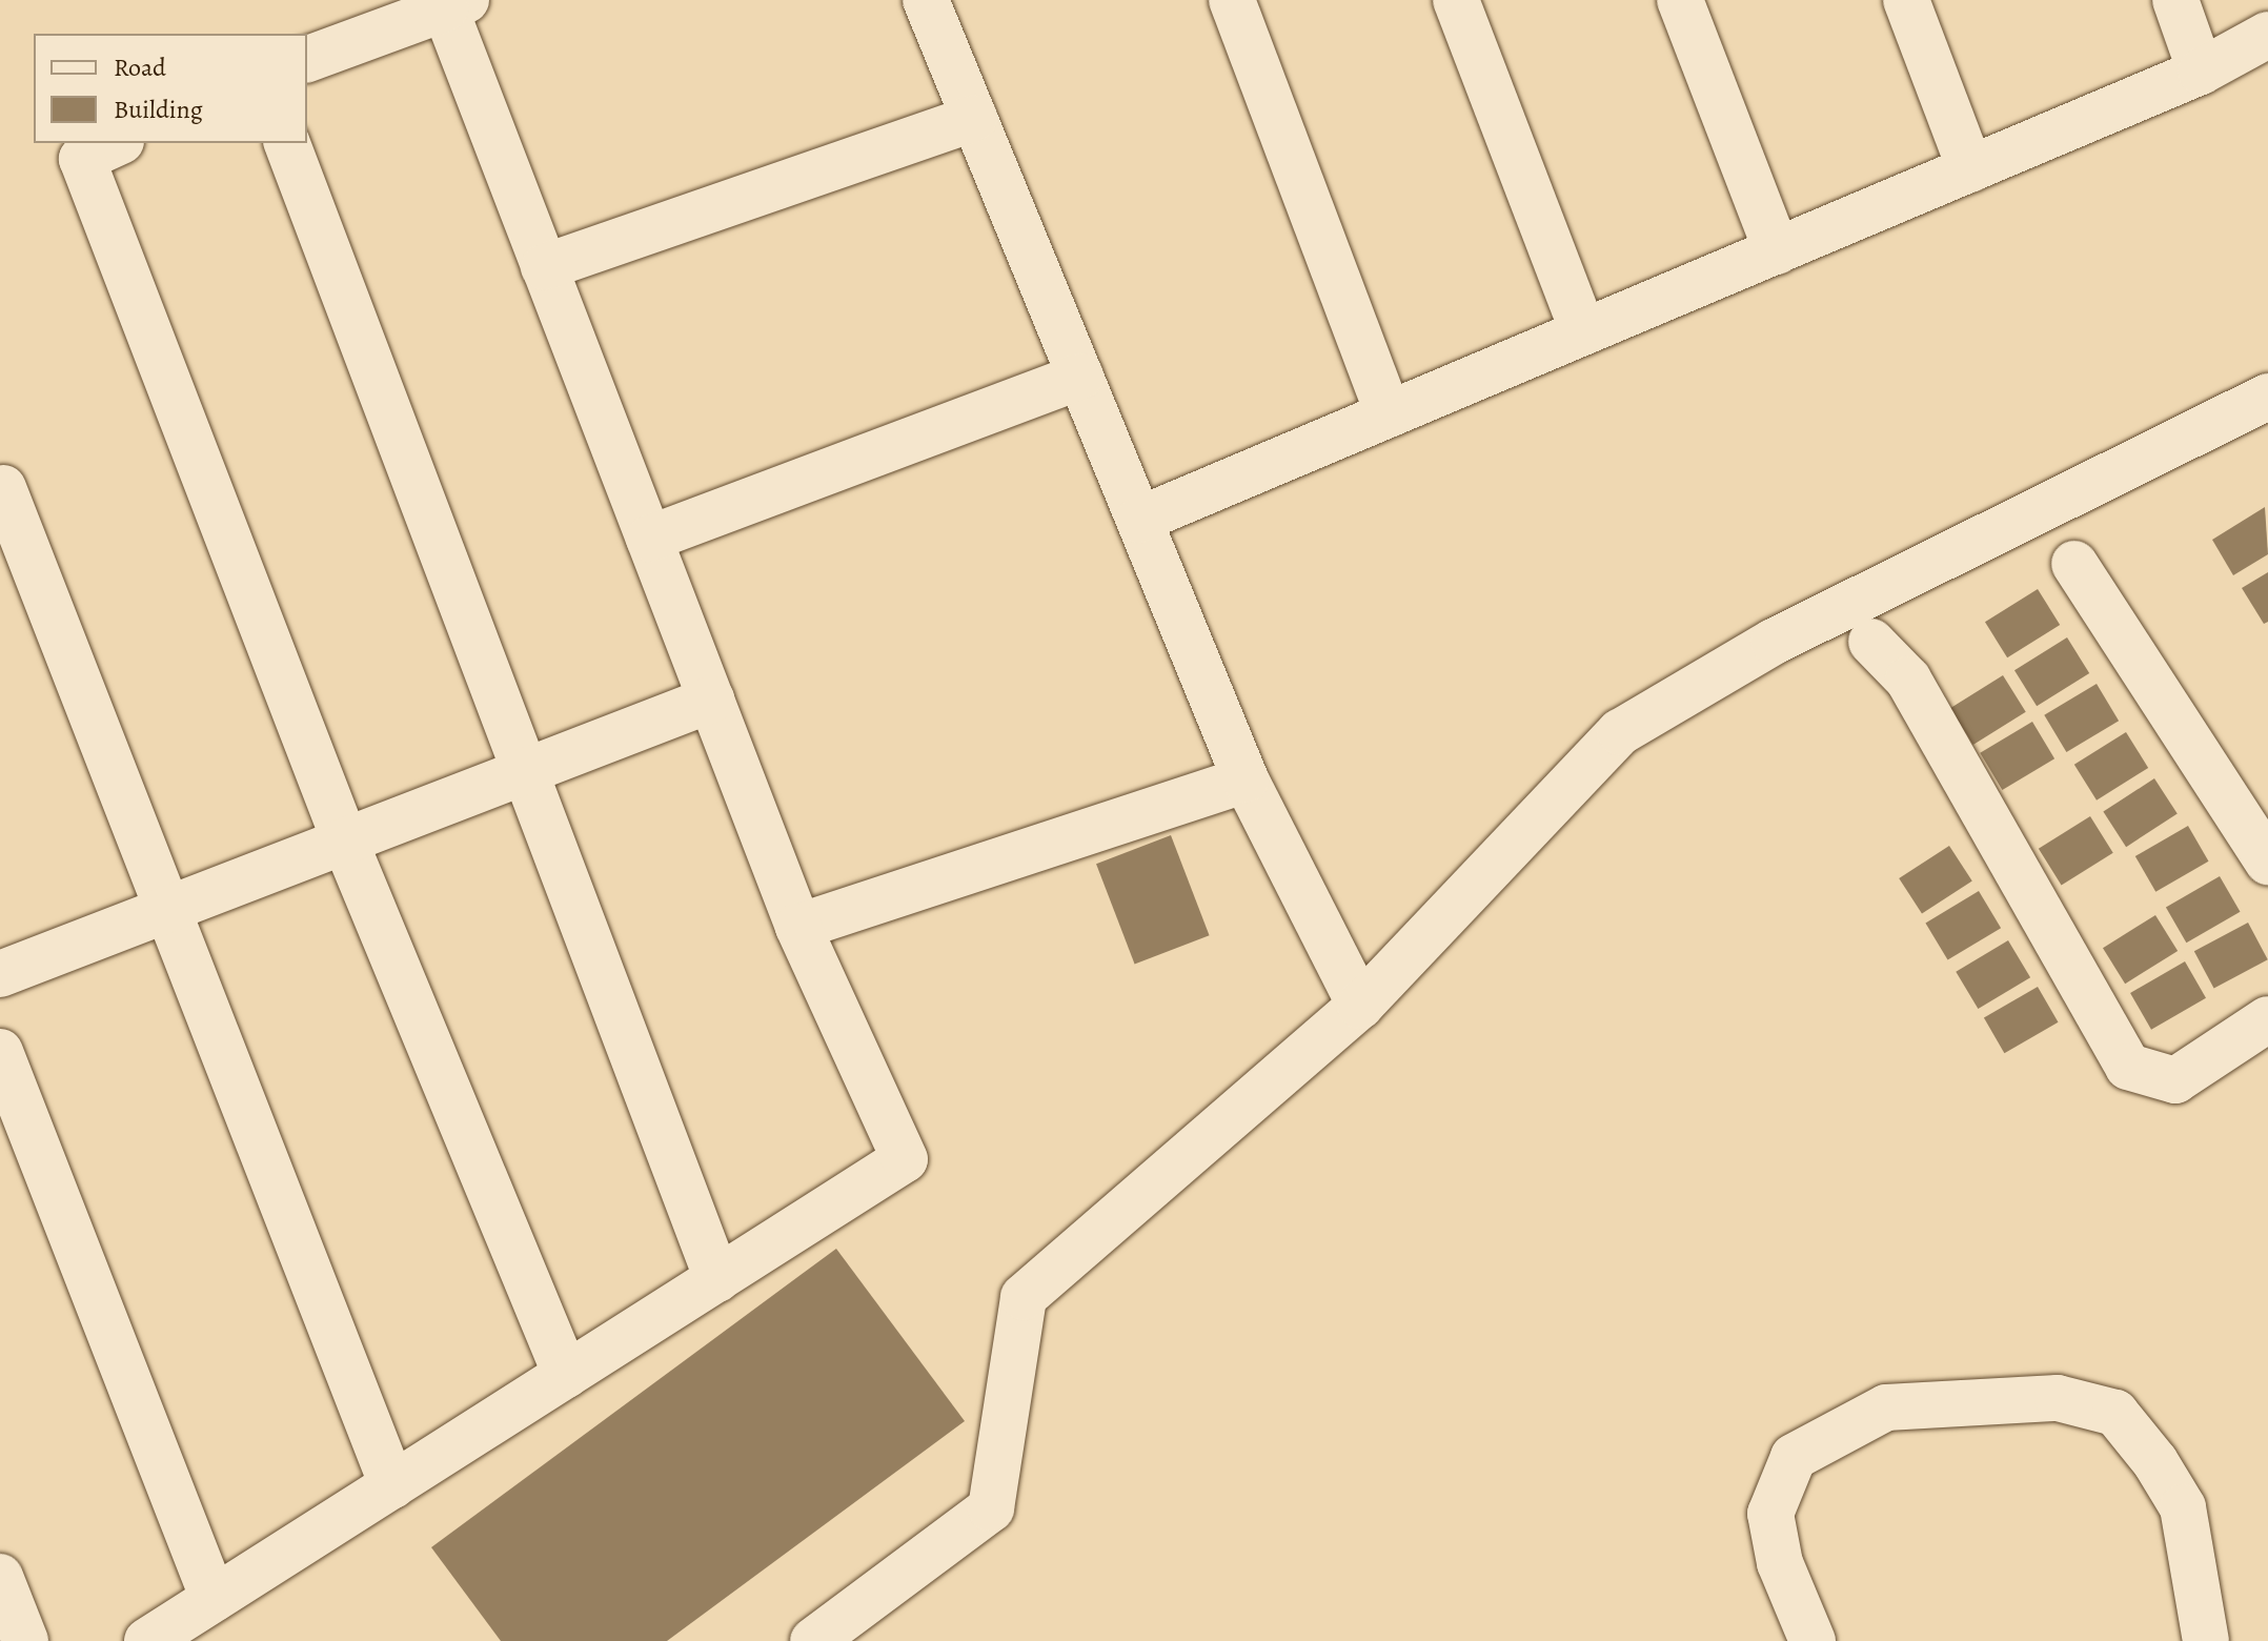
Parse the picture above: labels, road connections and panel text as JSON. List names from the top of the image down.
{
  "legend": ["Road", "Building"]
}
